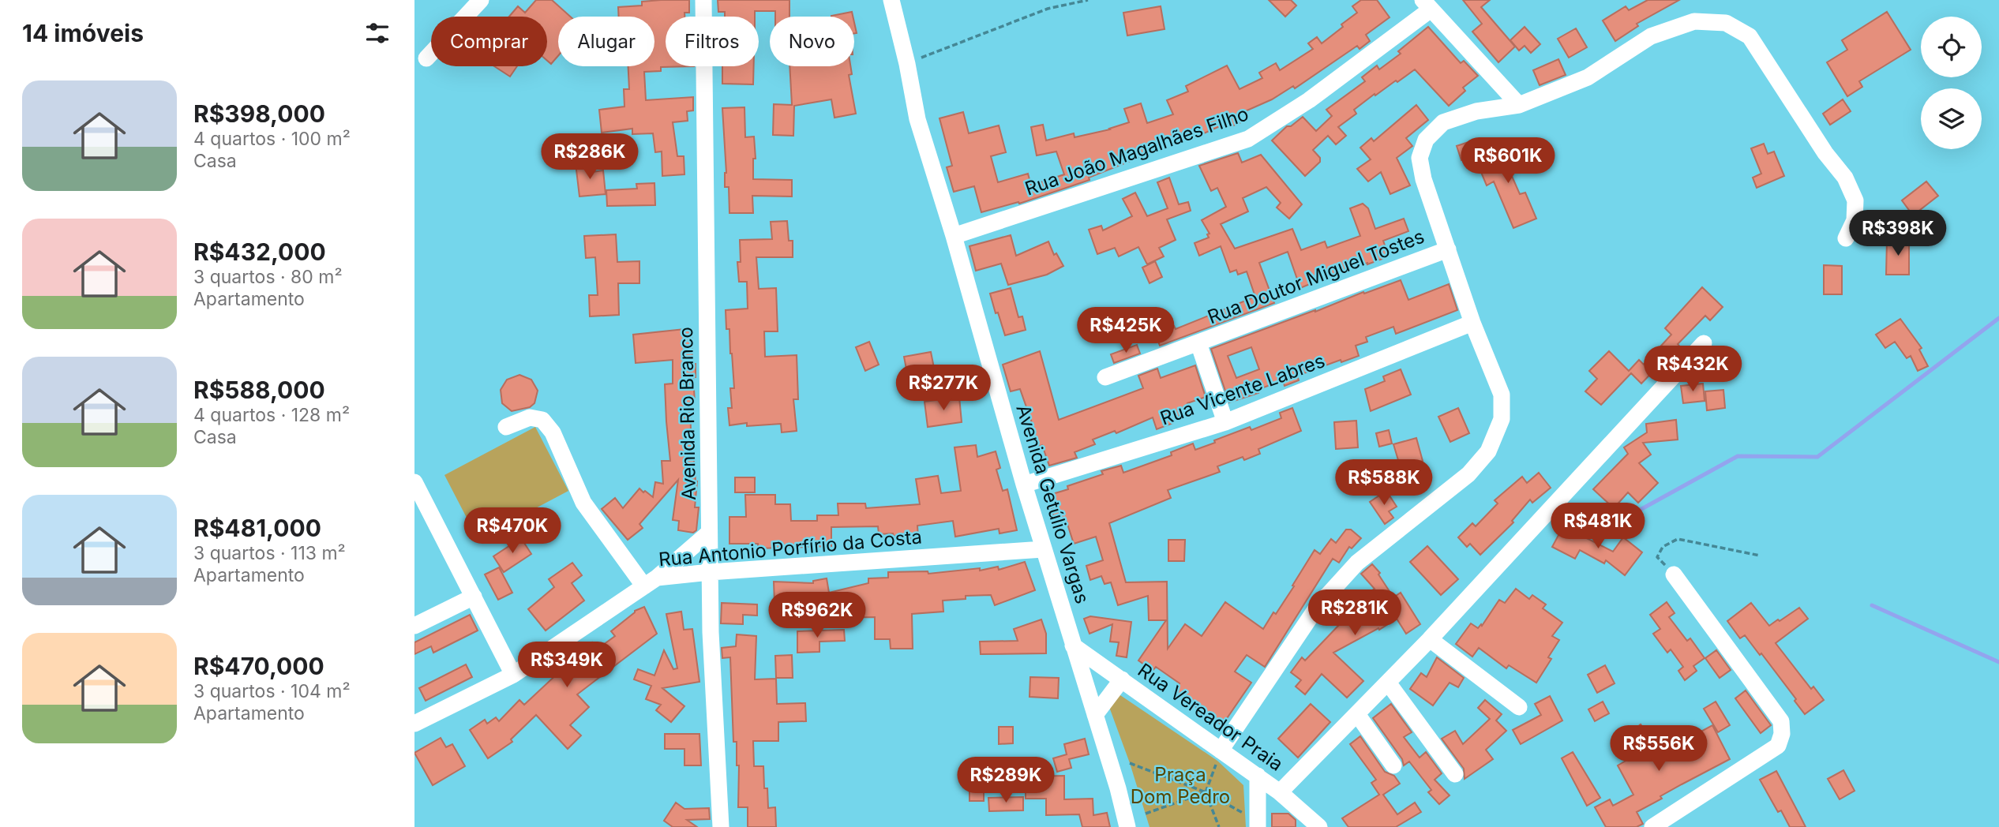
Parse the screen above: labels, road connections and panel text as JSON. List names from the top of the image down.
{
  "streets": {
    "street": [
      "Rua João Magalhães Filho",
      "Rua Doutor Miguel Tostes",
      "Rua Vicente Labres",
      "Avenida Rio Branco",
      "Avenida Getúlio Vargas",
      "Rua Antonio Porfírio da Costa",
      "Rua Vereador Praia"
    ]
  },
  "crossings": [
    ["Rua João Magalhães Filho", "Avenida Getúlio Vargas"],
    ["Rua Vicente Labres", "Avenida Getúlio Vargas"],
    ["Avenida Rio Branco", "Rua Antonio Porfírio da Costa"],
    ["Avenida Getúlio Vargas", "Rua Antonio Porfírio da Costa"],
    ["Avenida Getúlio Vargas", "Rua Vereador Praia"]
  ],
  "parks": ["Praça Dom Pedro"],
  "page": {
    "heading": "14 imóveis",
    "chip": [
      "Comprar",
      "Alugar",
      "Filtros",
      "Novo"
    ],
    "list": [
      {
        "name": "R$398,000",
        "note": "4 quartos · 100 m² · Casa"
      },
      {
        "name": "R$432,000",
        "note": "3 quartos · 80 m² · Apartamento"
      },
      {
        "name": "R$588,000",
        "note": "4 quartos · 128 m² · Casa"
      },
      {
        "name": "R$481,000",
        "note": "3 quartos · 113 m² · Apartamento"
      },
      {
        "name": "R$470,000",
        "note": "3 quartos · 104 m² · Apartamento"
      }
    ],
    "price": [
      "R$286K",
      "R$601K",
      "R$398K",
      "R$425K",
      "R$432K",
      "R$277K",
      "R$588K",
      "R$481K",
      "R$470K",
      "R$281K",
      "R$962K",
      "R$349K",
      "R$556K",
      "R$289K"
    ]
  }
}
